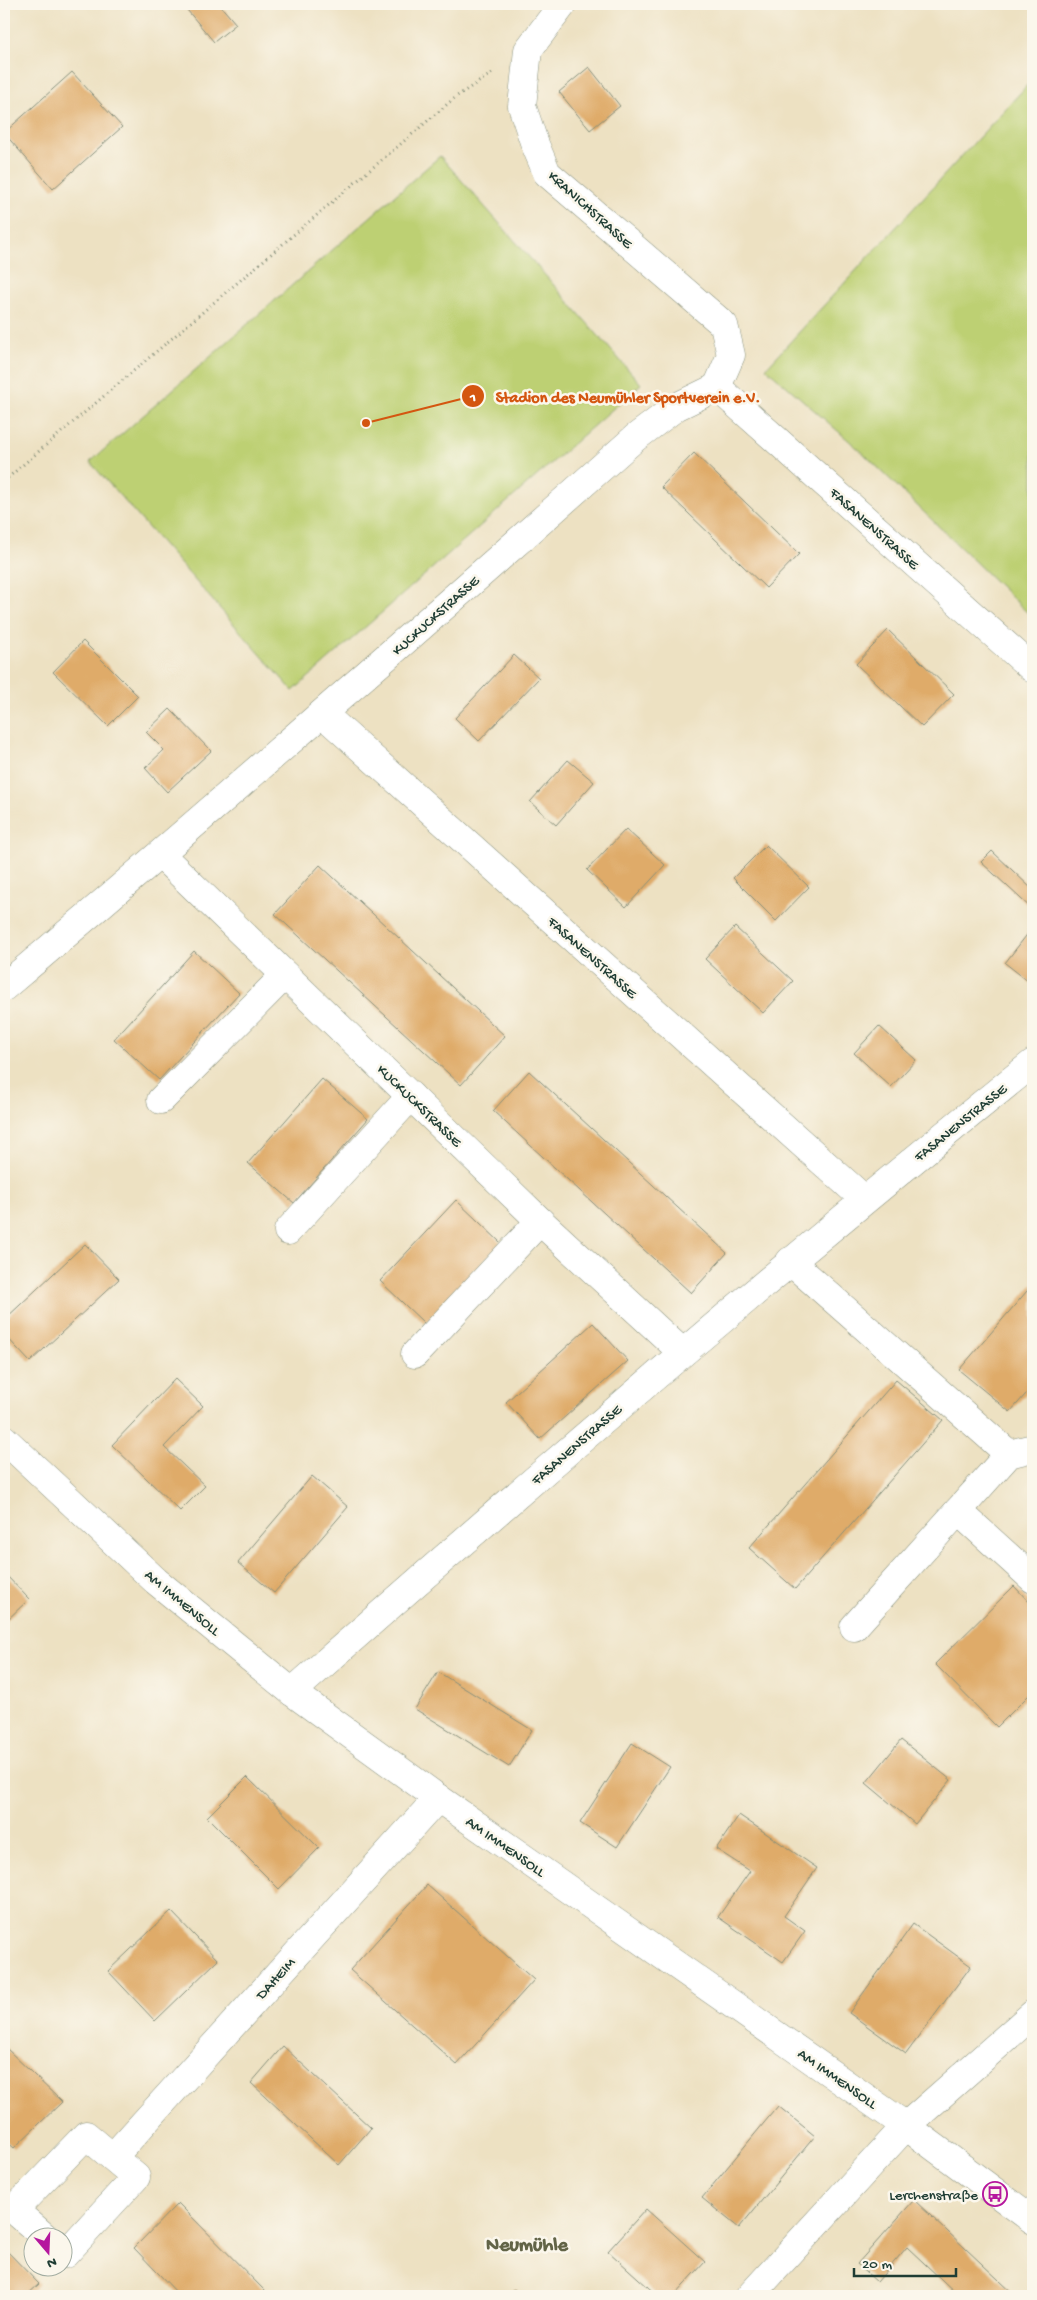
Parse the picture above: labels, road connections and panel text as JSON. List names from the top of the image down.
{
  "streets": {
    "street": [
      "KRANICHSTRASSE",
      "FASANENSTRASSE",
      "KUCKUCKSTRASSE",
      "AM IMMENSOLL",
      "DAHEIM"
    ]
  },
  "crossings": [
    ["KRANICHSTRASSE", "FASANENSTRASSE"],
    ["KRANICHSTRASSE", "KUCKUCKSTRASSE"],
    ["FASANENSTRASSE", "KUCKUCKSTRASSE"],
    ["FASANENSTRASSE", "AM IMMENSOLL"],
    ["AM IMMENSOLL", "DAHEIM"]
  ],
  "districts": ["Neumühle"],
  "places": {
    "other": ["Stadion des Neumühler Sportverein e.V."],
    "bus stop": ["Lerchenstraße"]
  },
  "scale_bar": "20 m",
  "north": "bottom"
}
